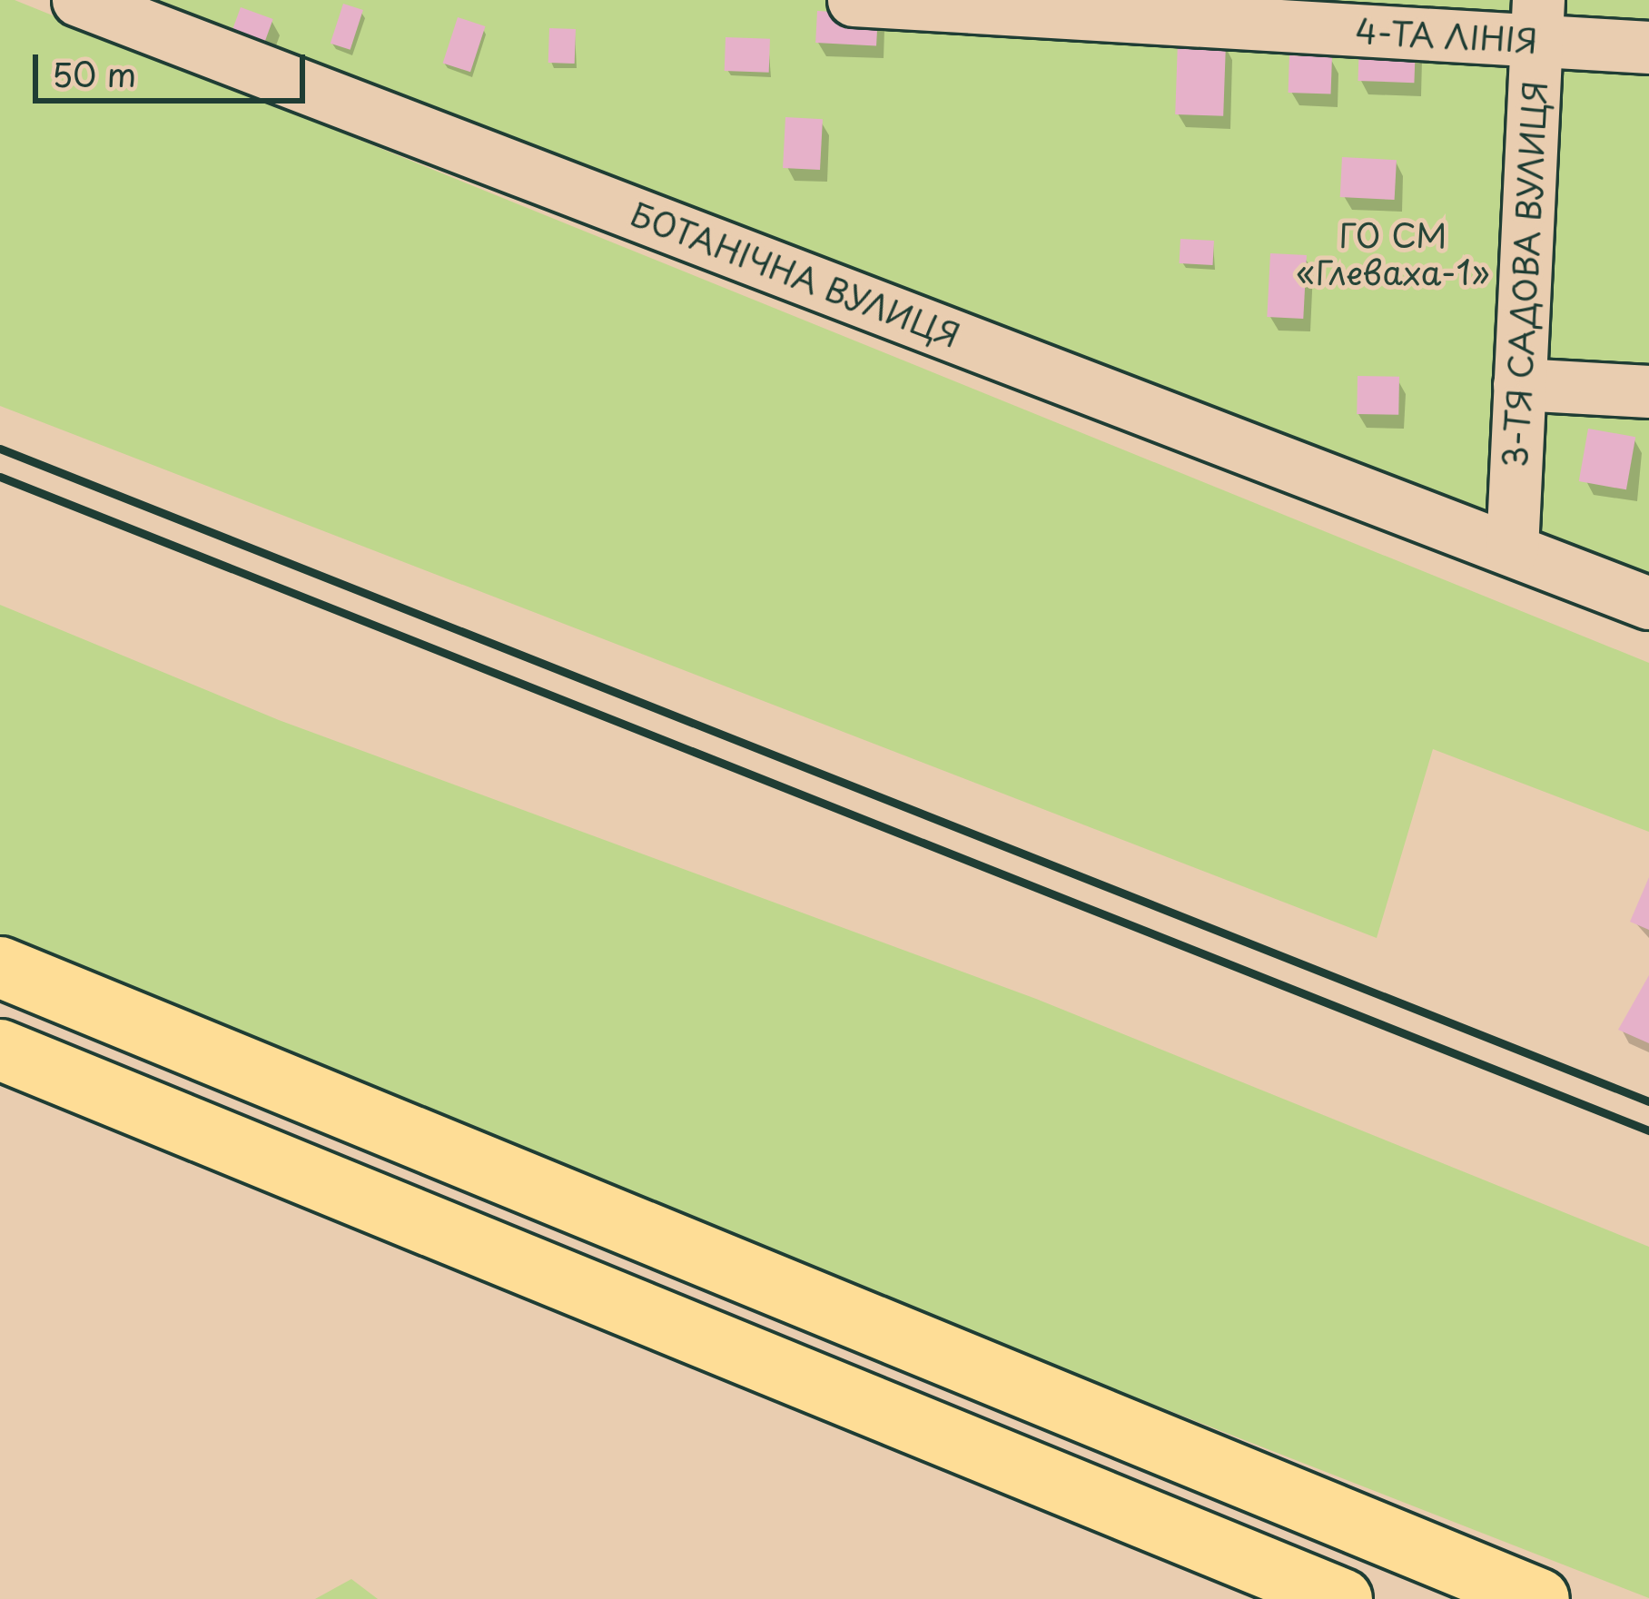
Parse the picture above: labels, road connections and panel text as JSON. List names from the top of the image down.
{
  "streets": {
    "street": ["4-ТА ЛІНІЯ", "БОТАНІЧНА ВУЛИЦЯ", "3-ТЯ САДОВА ВУЛИЦЯ"]
  },
  "crossings": [
    ["4-ТА ЛІНІЯ", "3-ТЯ САДОВА ВУЛИЦЯ"],
    ["БОТАНІЧНА ВУЛИЦЯ", "3-ТЯ САДОВА ВУЛИЦЯ"]
  ],
  "parks": ["ГО СМ «Глеваха-1»"],
  "scale_bar": "50 m"
}
